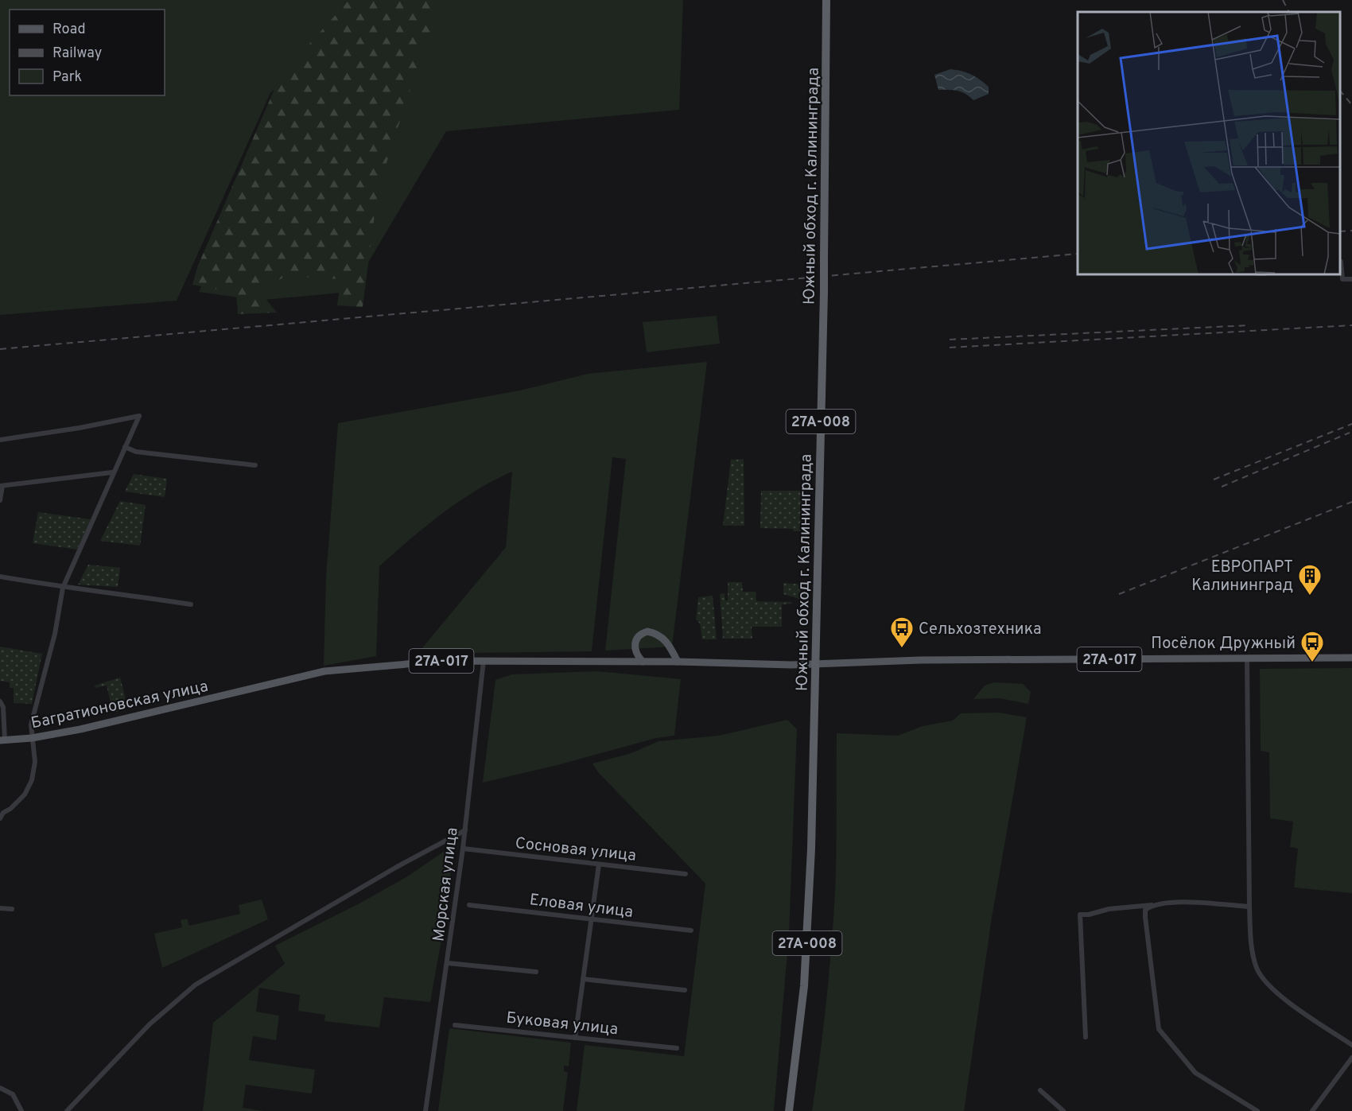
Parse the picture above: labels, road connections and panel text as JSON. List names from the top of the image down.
{
  "streets": {
    "highway": ["Южный обход г. Калининграда", "27А-008"],
    "main road": ["27А-017", "Багратионовская улица"],
    "street": [
      "Сосновая улица",
      "Морская улица",
      "Еловая улица",
      "Буковая улица"
    ]
  },
  "crossings": [
    ["Южный обход г. Калининграда", "27А-017"],
    ["27А-017", "Багратионовская улица"],
    ["27А-017", "Морская улица"],
    ["Багратионовская улица", "Морская улица"],
    ["Сосновая улица", "Морская улица"]
  ],
  "places": {
    "building": ["ЕВРОПАРТ Калининград"],
    "bus stop": ["Сельхозтехника", "Посёлок Дружный"]
  },
  "legend": ["Road", "Railway", "Park"]
}
